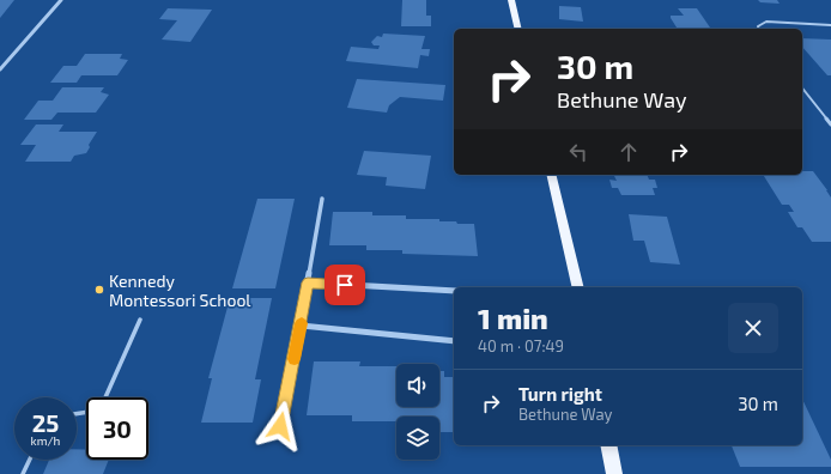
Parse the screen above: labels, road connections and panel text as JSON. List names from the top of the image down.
{
  "places": ["Kennedy Montessori School"],
  "page": {
    "turn": ["30 m", "Bethune Way"],
    "heading": ["1 min", "40 m · 07:49"],
    "list": [
      {
        "name": "Turn right",
        "note": "Bethune Way",
        "value": "30 m"
      }
    ],
    "speed": "25 km/h",
    "limit": "30"
  }
}
